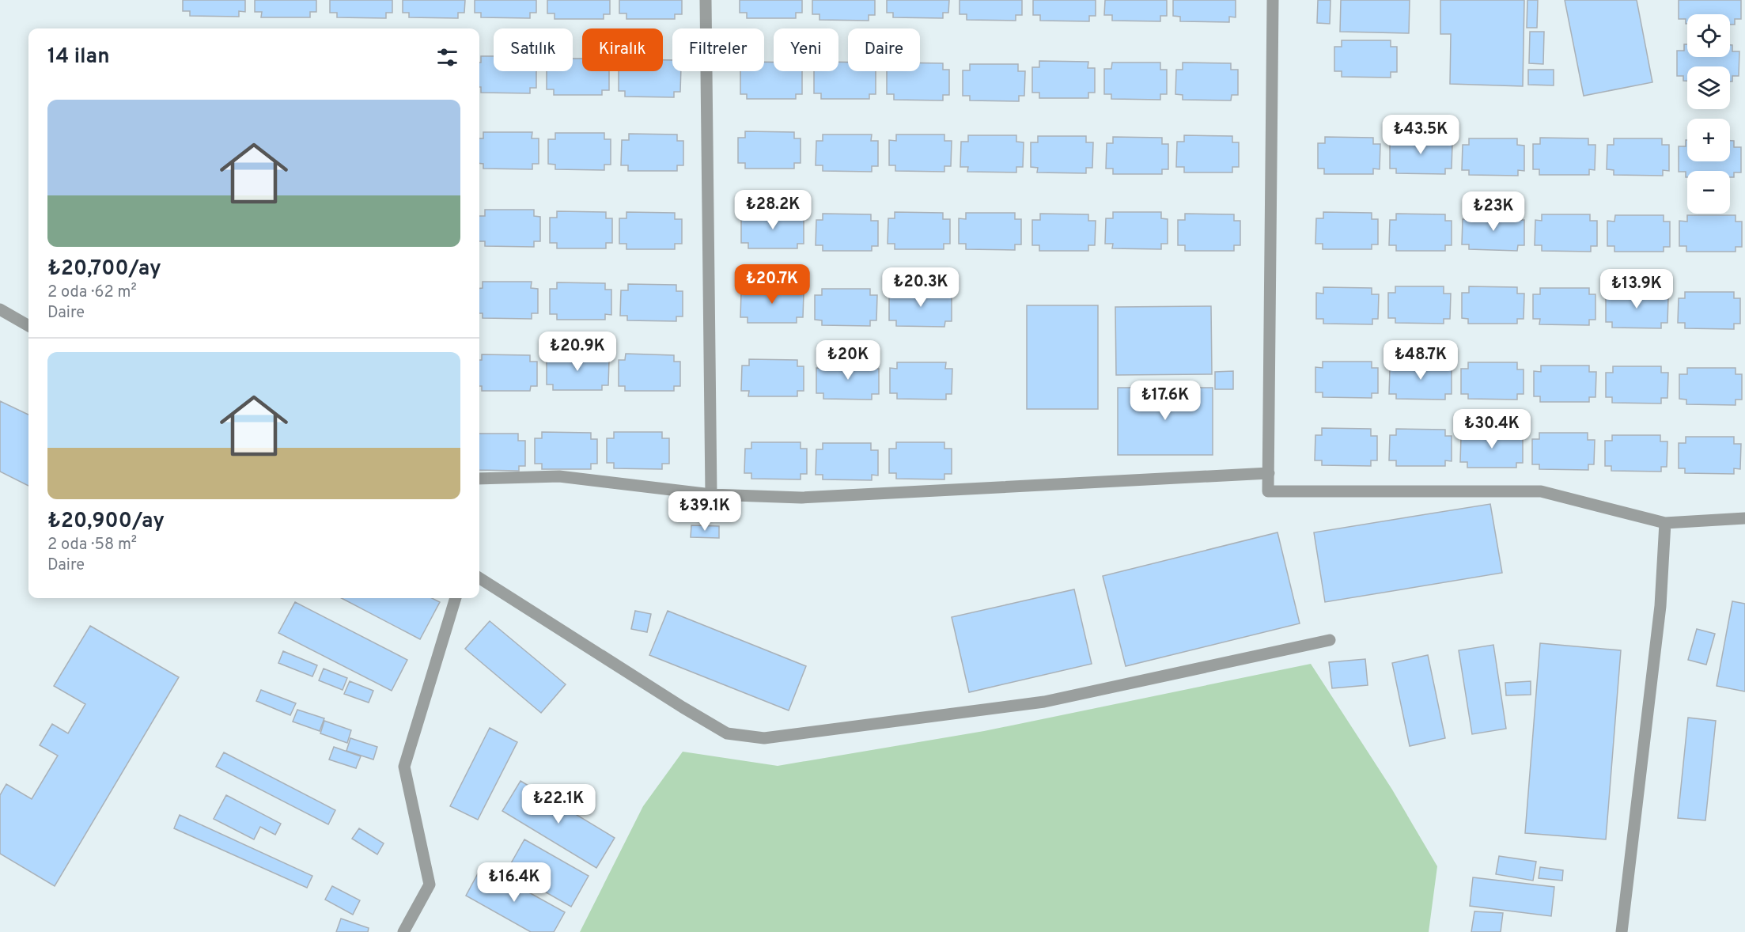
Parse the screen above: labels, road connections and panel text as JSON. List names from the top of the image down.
{
  "page": {
    "map_buttons": ["+", "−"],
    "chip": [
      "Satılık",
      "Kiralık",
      "Filtreler",
      "Yeni",
      "Daire"
    ],
    "heading": "14 ilan",
    "list": [
      {
        "name": "₺20,700/ay",
        "note": "2 oda · 62 m² · Daire"
      },
      {
        "name": "₺20,900/ay",
        "note": "2 oda · 58 m² · Daire"
      }
    ],
    "price": [
      "₺43.5K",
      "₺28.2K",
      "₺23K",
      "₺20.7K",
      "₺20.3K",
      "₺13.9K",
      "₺20.9K",
      "₺20K",
      "₺48.7K",
      "₺17.6K",
      "₺30.4K",
      "₺39.1K",
      "₺22.1K",
      "₺16.4K"
    ]
  }
}
